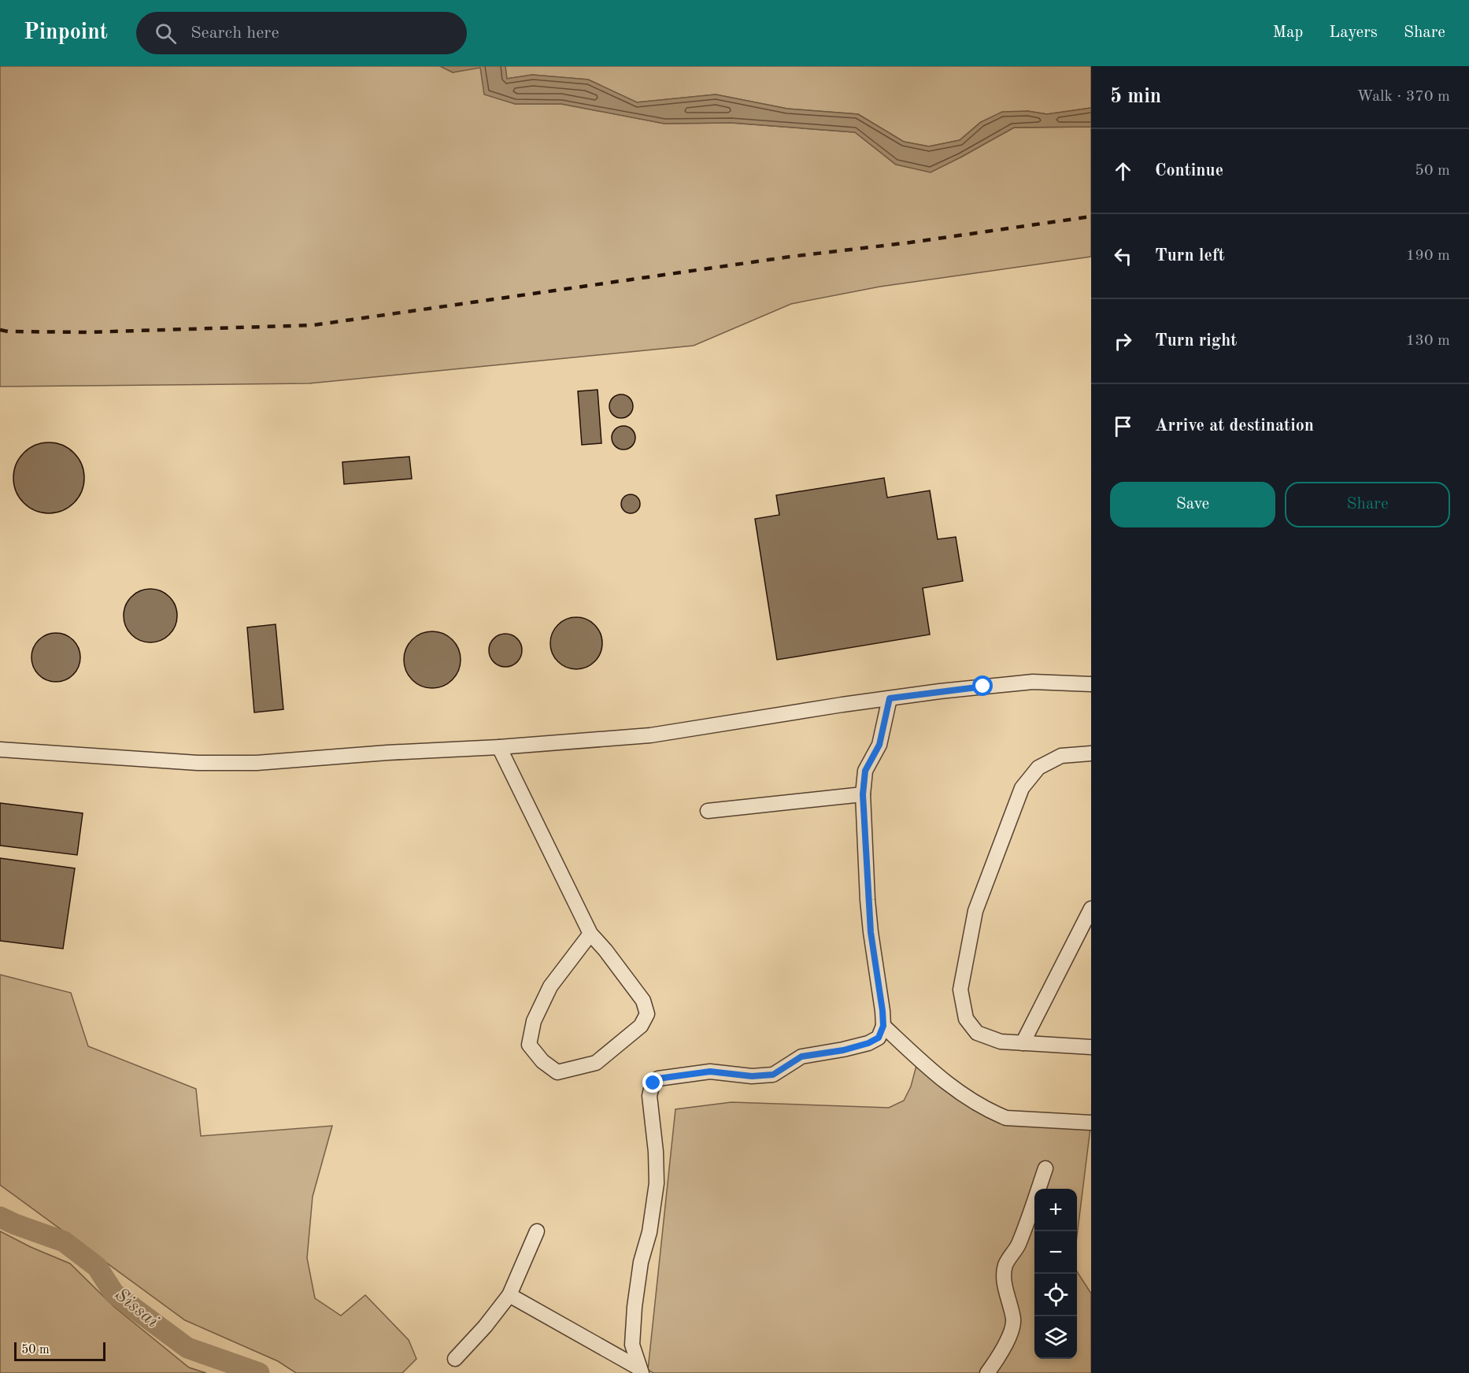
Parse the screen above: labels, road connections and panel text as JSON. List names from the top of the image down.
{
  "water": ["Sissai"],
  "scale_bar": "50 m",
  "page": {
    "header": "Pinpoint",
    "search": "Search here",
    "nav": ["Map", "Layers", "Share"],
    "heading": ["5 min", "Walk · 370 m"],
    "list": [
      ["Continue", "50 m"],
      ["Turn left", "190 m"],
      ["Turn right", "130 m"],
      "Arrive at destination"
    ],
    "buttons": ["Save", "Share"],
    "map_buttons": ["+", "−"],
    "scale": "50 m"
  }
}
